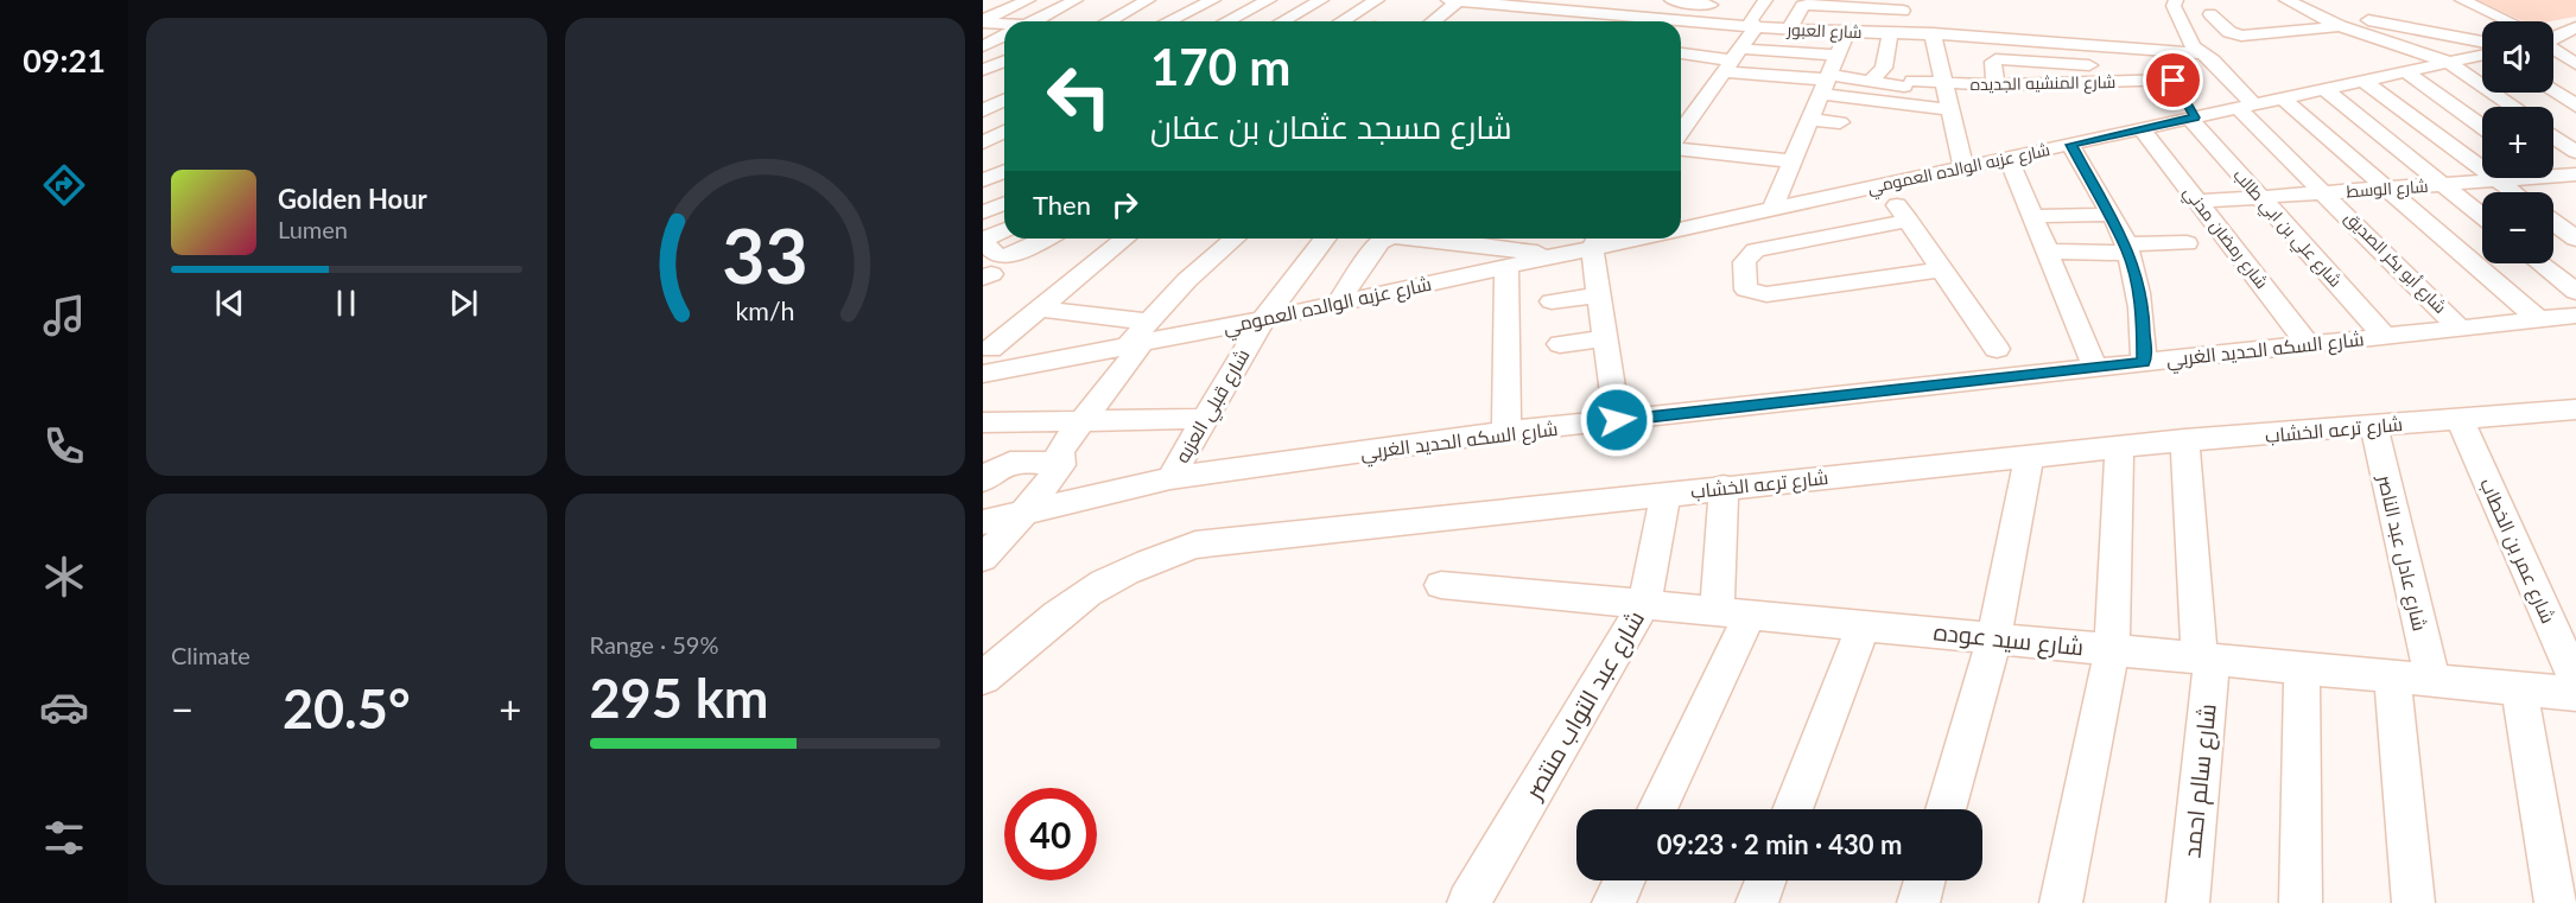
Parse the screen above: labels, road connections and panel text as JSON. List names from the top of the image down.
{
  "streets": {
    "street": [
      "شارع العبور",
      "شارع المنشيه الجديده",
      "شارع عزبه الوالده العمومي",
      "شارع الوسط",
      "شارع علي بن ابي طالب",
      "شارع رمضان مدني",
      "شارع أبو بكر الصديق",
      "شارع السكه الحديد الغربي",
      "شارع قبلي العزبه",
      "شارع ترعه الخشاب",
      "شارع عمر بن الخطاب",
      "شارع عادل عبد الناصر",
      "شارع سيد عوده",
      "شارع عبد التواب منتصر",
      "شارع سالم احمد"
    ]
  },
  "crossings": [
    ["شارع العبور", "شارع علي بن ابي طالب"],
    ["شارع العبور", "شارع أبو بكر الصديق"],
    ["شارع المنشيه الجديده", "شارع علي بن ابي طالب"],
    ["شارع عزبه الوالده العمومي", "شارع علي بن ابي طالب"],
    ["شارع عزبه الوالده العمومي", "شارع رمضان مدني"],
    ["شارع عزبه الوالده العمومي", "شارع أبو بكر الصديق"],
    ["شارع عزبه الوالده العمومي", "شارع قبلي العزبه"],
    ["شارع الوسط", "شارع علي بن ابي طالب"],
    ["شارع الوسط", "شارع رمضان مدني"],
    ["شارع الوسط", "شارع أبو بكر الصديق"],
    ["شارع علي بن ابي طالب", "شارع السكه الحديد الغربي"],
    ["شارع رمضان مدني", "شارع السكه الحديد الغربي"],
    ["شارع أبو بكر الصديق", "شارع السكه الحديد الغربي"],
    ["شارع السكه الحديد الغربي", "شارع قبلي العزبه"],
    ["شارع ترعه الخشاب", "شارع عمر بن الخطاب"],
    ["شارع ترعه الخشاب", "شارع عادل عبد الناصر"],
    ["شارع ترعه الخشاب", "شارع عبد التواب منتصر"],
    ["شارع ترعه الخشاب", "شارع سالم احمد"],
    ["شارع عادل عبد الناصر", "شارع سيد عوده"],
    ["شارع سيد عوده", "شارع عبد التواب منتصر"],
    ["شارع سيد عوده", "شارع سالم احمد"]
  ],
  "page": {
    "tabs": "09:21",
    "map_buttons": ["+", "−"],
    "turn": ["170 m", "شارع مسجد عثمان بن عفان"],
    "song": ["Golden Hour", "Lumen"],
    "then": "Then",
    "tile": [
      "Climate",
      ["Range · 59%", "295 km"]
    ],
    "heat": ["−", "20.5°", "+"],
    "limit": "40",
    "trip": "09:23 · 2 min · 430 m",
    "gauge": ["33", "km/h"]
  }
}
